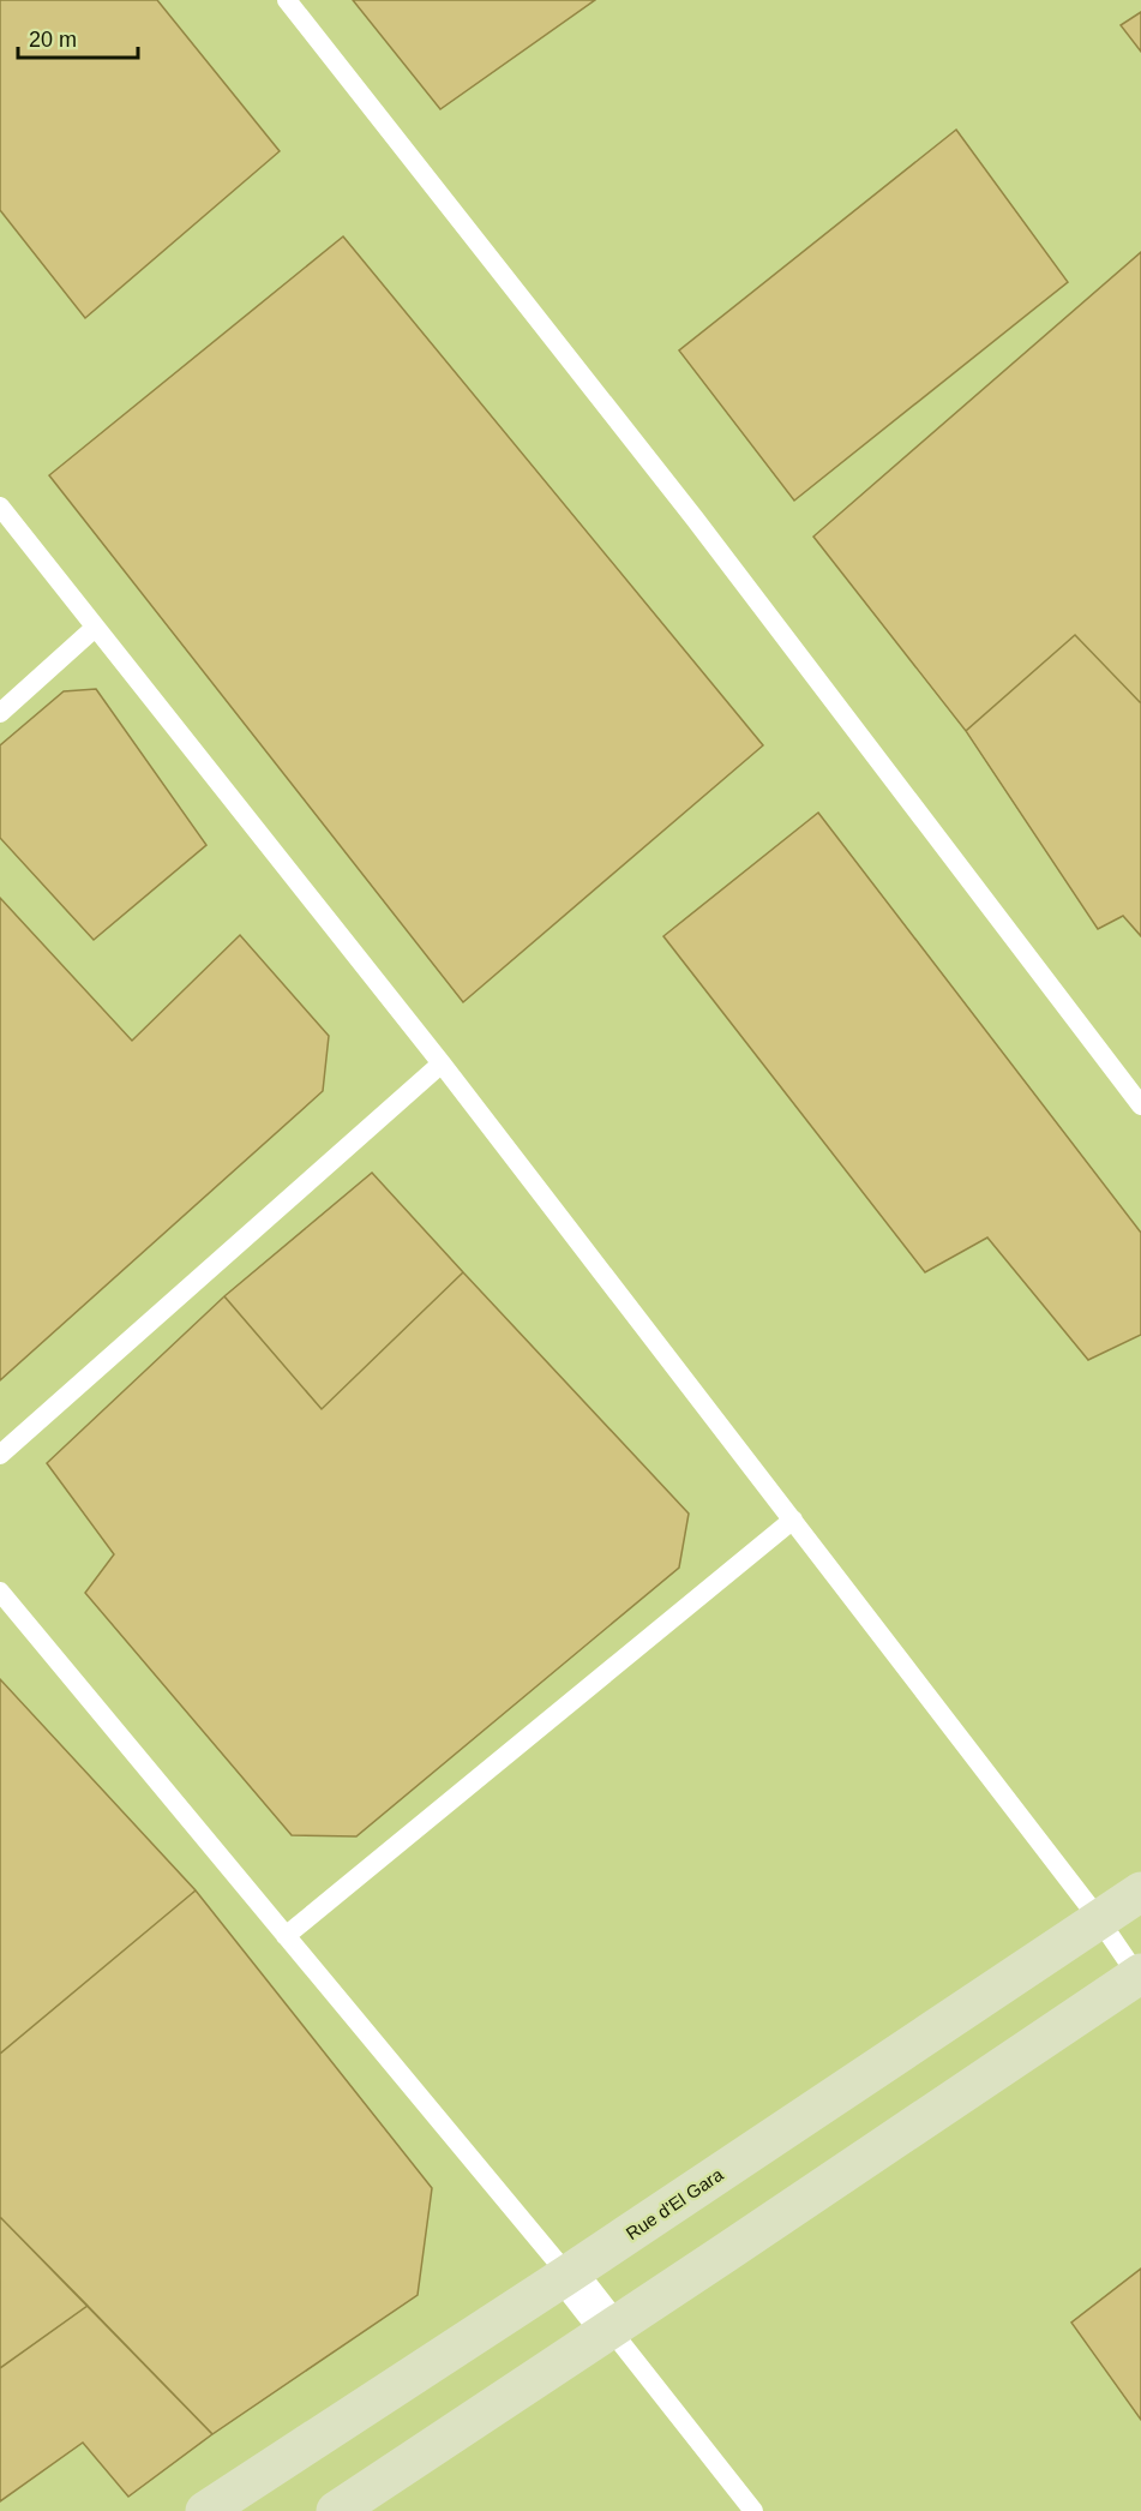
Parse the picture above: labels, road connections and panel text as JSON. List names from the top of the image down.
{
  "streets": {
    "street": ["Rue d'El Gara"]
  },
  "scale_bar": "20 m"
}
